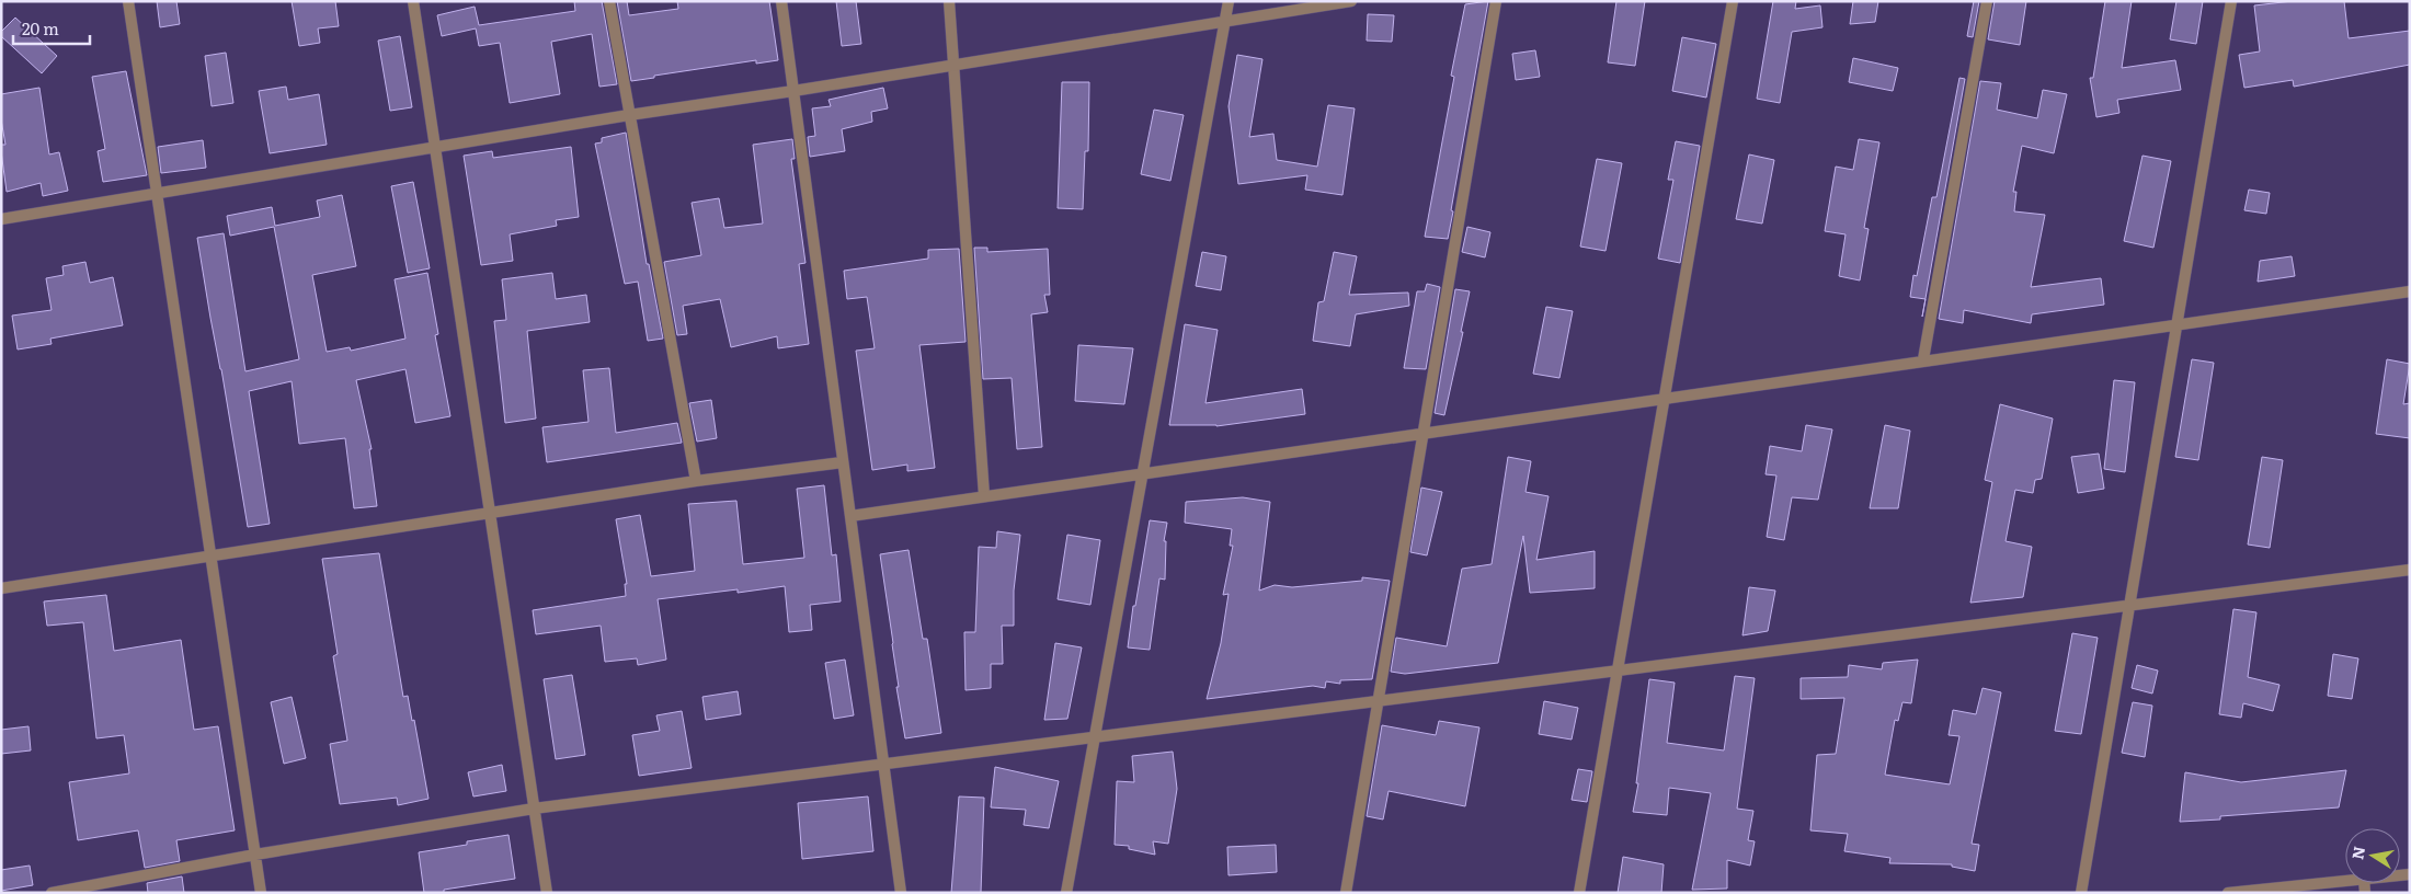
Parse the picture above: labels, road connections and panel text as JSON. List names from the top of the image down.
{
  "scale_bar": "20 m",
  "north": "left"
}
